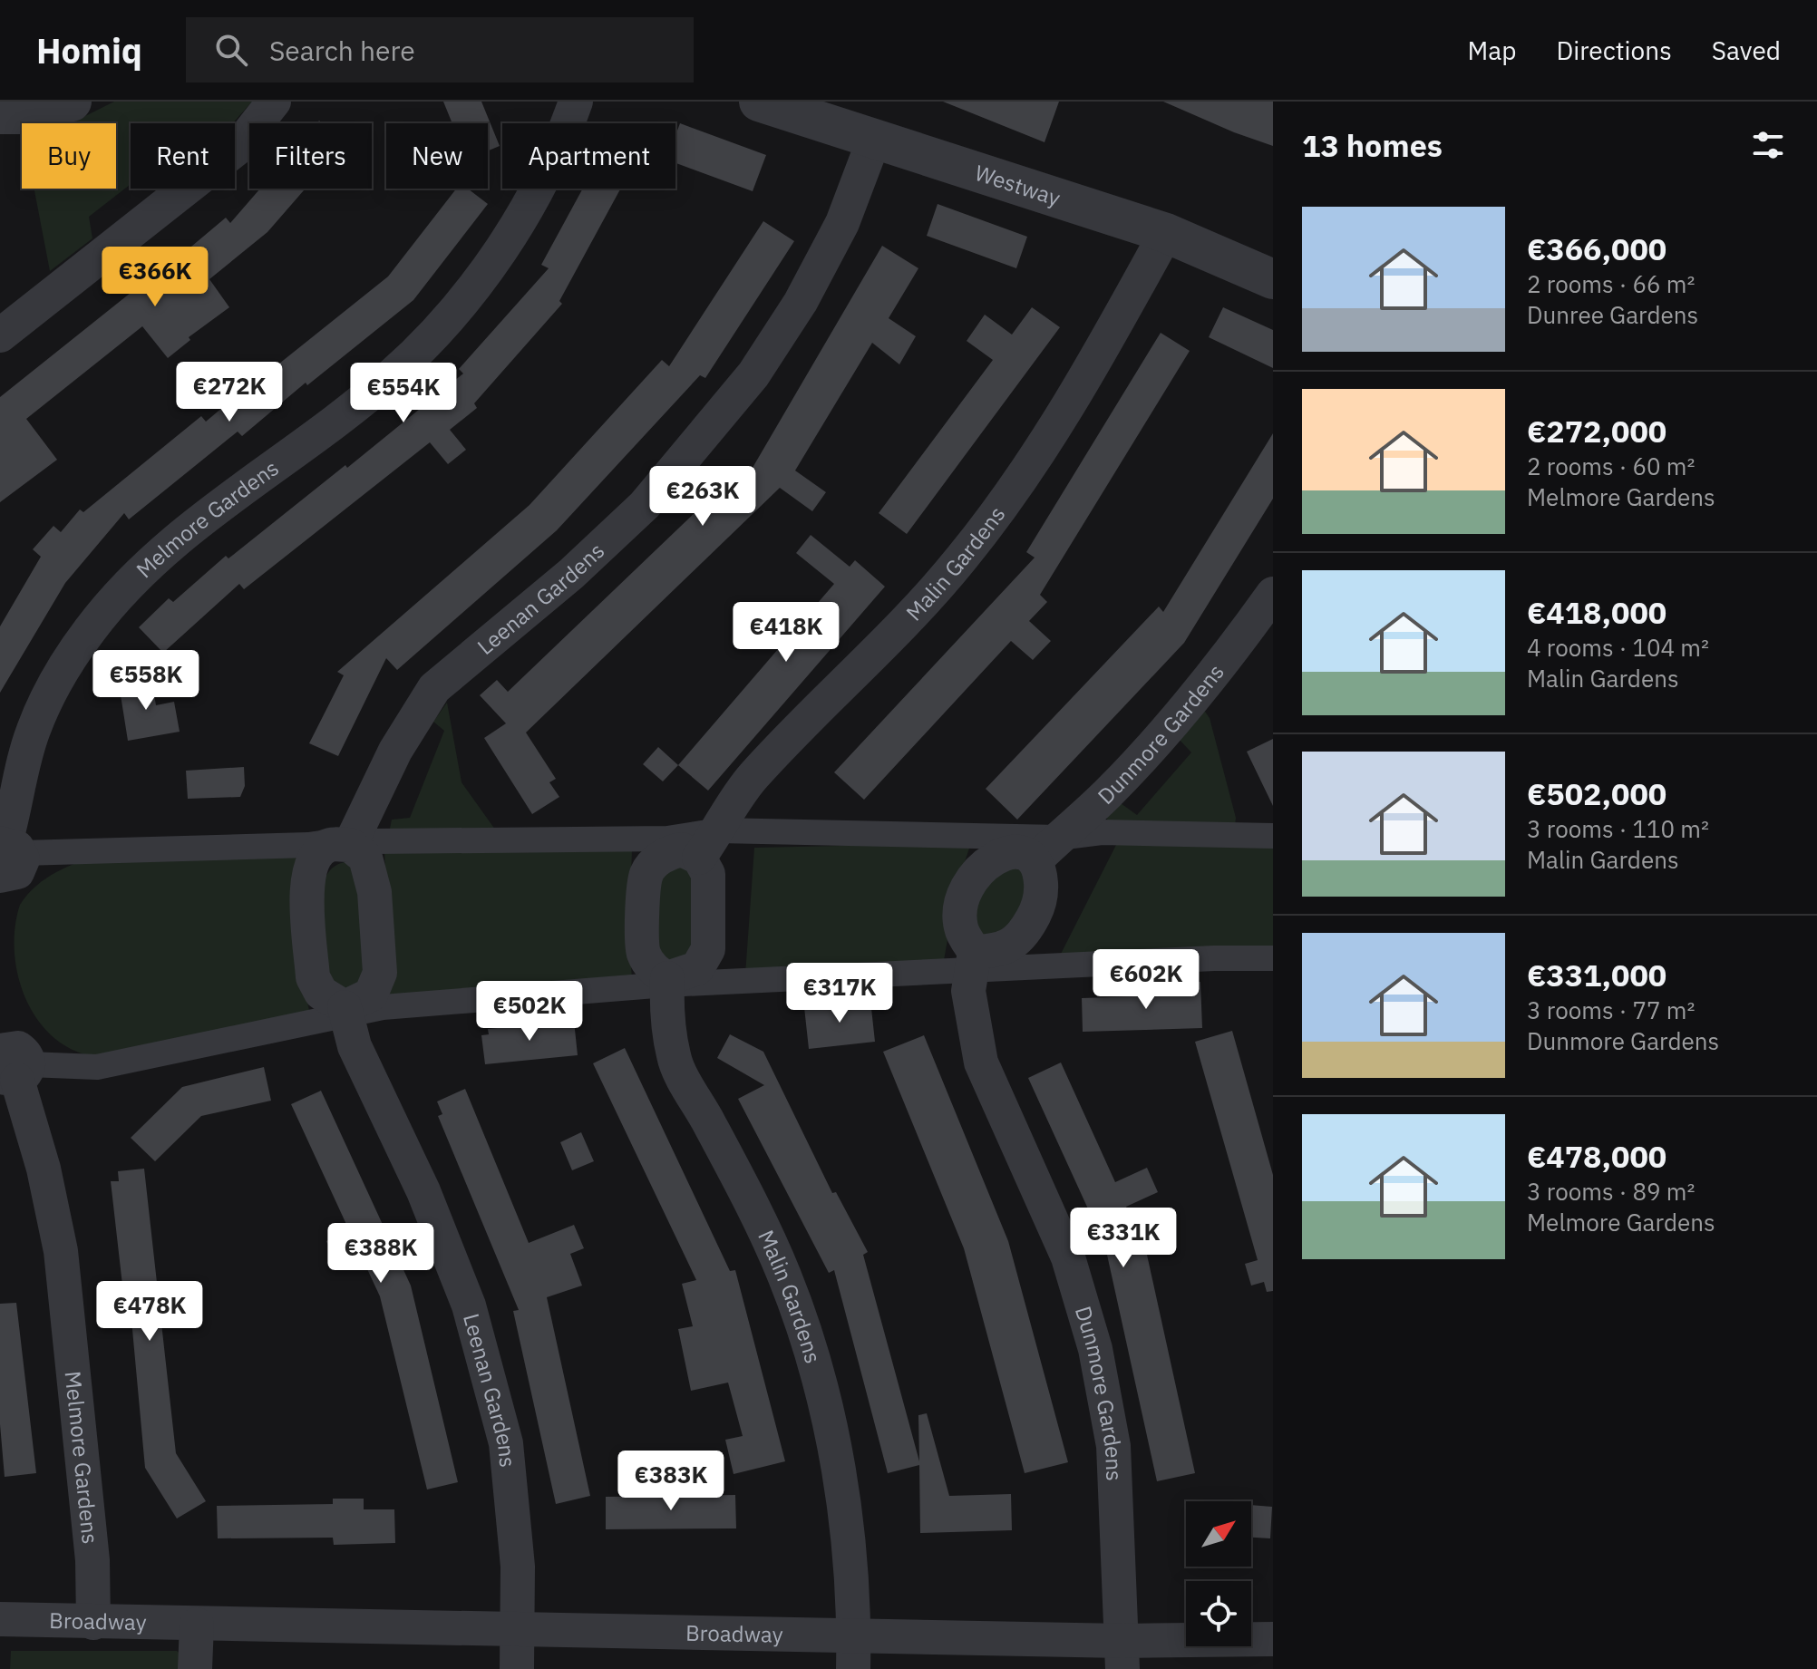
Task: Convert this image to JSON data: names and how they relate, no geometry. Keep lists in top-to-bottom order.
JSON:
{
  "streets": {
    "street": [
      "Westway",
      "Melmore Gardens",
      "Malin Gardens",
      "Leenan Gardens",
      "Dunmore Gardens",
      "Broadway"
    ]
  },
  "crossings": [
    ["Westway", "Malin Gardens"],
    ["Westway", "Leenan Gardens"],
    ["Melmore Gardens", "Broadway"],
    ["Malin Gardens", "Broadway"],
    ["Leenan Gardens", "Broadway"],
    ["Dunmore Gardens", "Broadway"]
  ],
  "north": "top right",
  "page": {
    "header": "Homiq",
    "search": "Search here",
    "nav": ["Map", "Directions", "Saved"],
    "heading": "13 homes",
    "chip": [
      "Buy",
      "Rent",
      "Filters",
      "New",
      "Apartment"
    ],
    "list": [
      {
        "name": "€366,000",
        "note": "2 rooms · 66 m² · Dunree Gardens"
      },
      {
        "name": "€272,000",
        "note": "2 rooms · 60 m² · Melmore Gardens"
      },
      {
        "name": "€418,000",
        "note": "4 rooms · 104 m² · Malin Gardens"
      },
      {
        "name": "€502,000",
        "note": "3 rooms · 110 m² · Malin Gardens"
      },
      {
        "name": "€331,000",
        "note": "3 rooms · 77 m² · Dunmore Gardens"
      },
      {
        "name": "€478,000",
        "note": "3 rooms · 89 m² · Melmore Gardens"
      }
    ],
    "price": [
      "€366K",
      "€272K",
      "€554K",
      "€263K",
      "€418K",
      "€558K",
      "€602K",
      "€317K",
      "€502K",
      "€331K",
      "€388K",
      "€478K",
      "€383K"
    ]
  }
}
